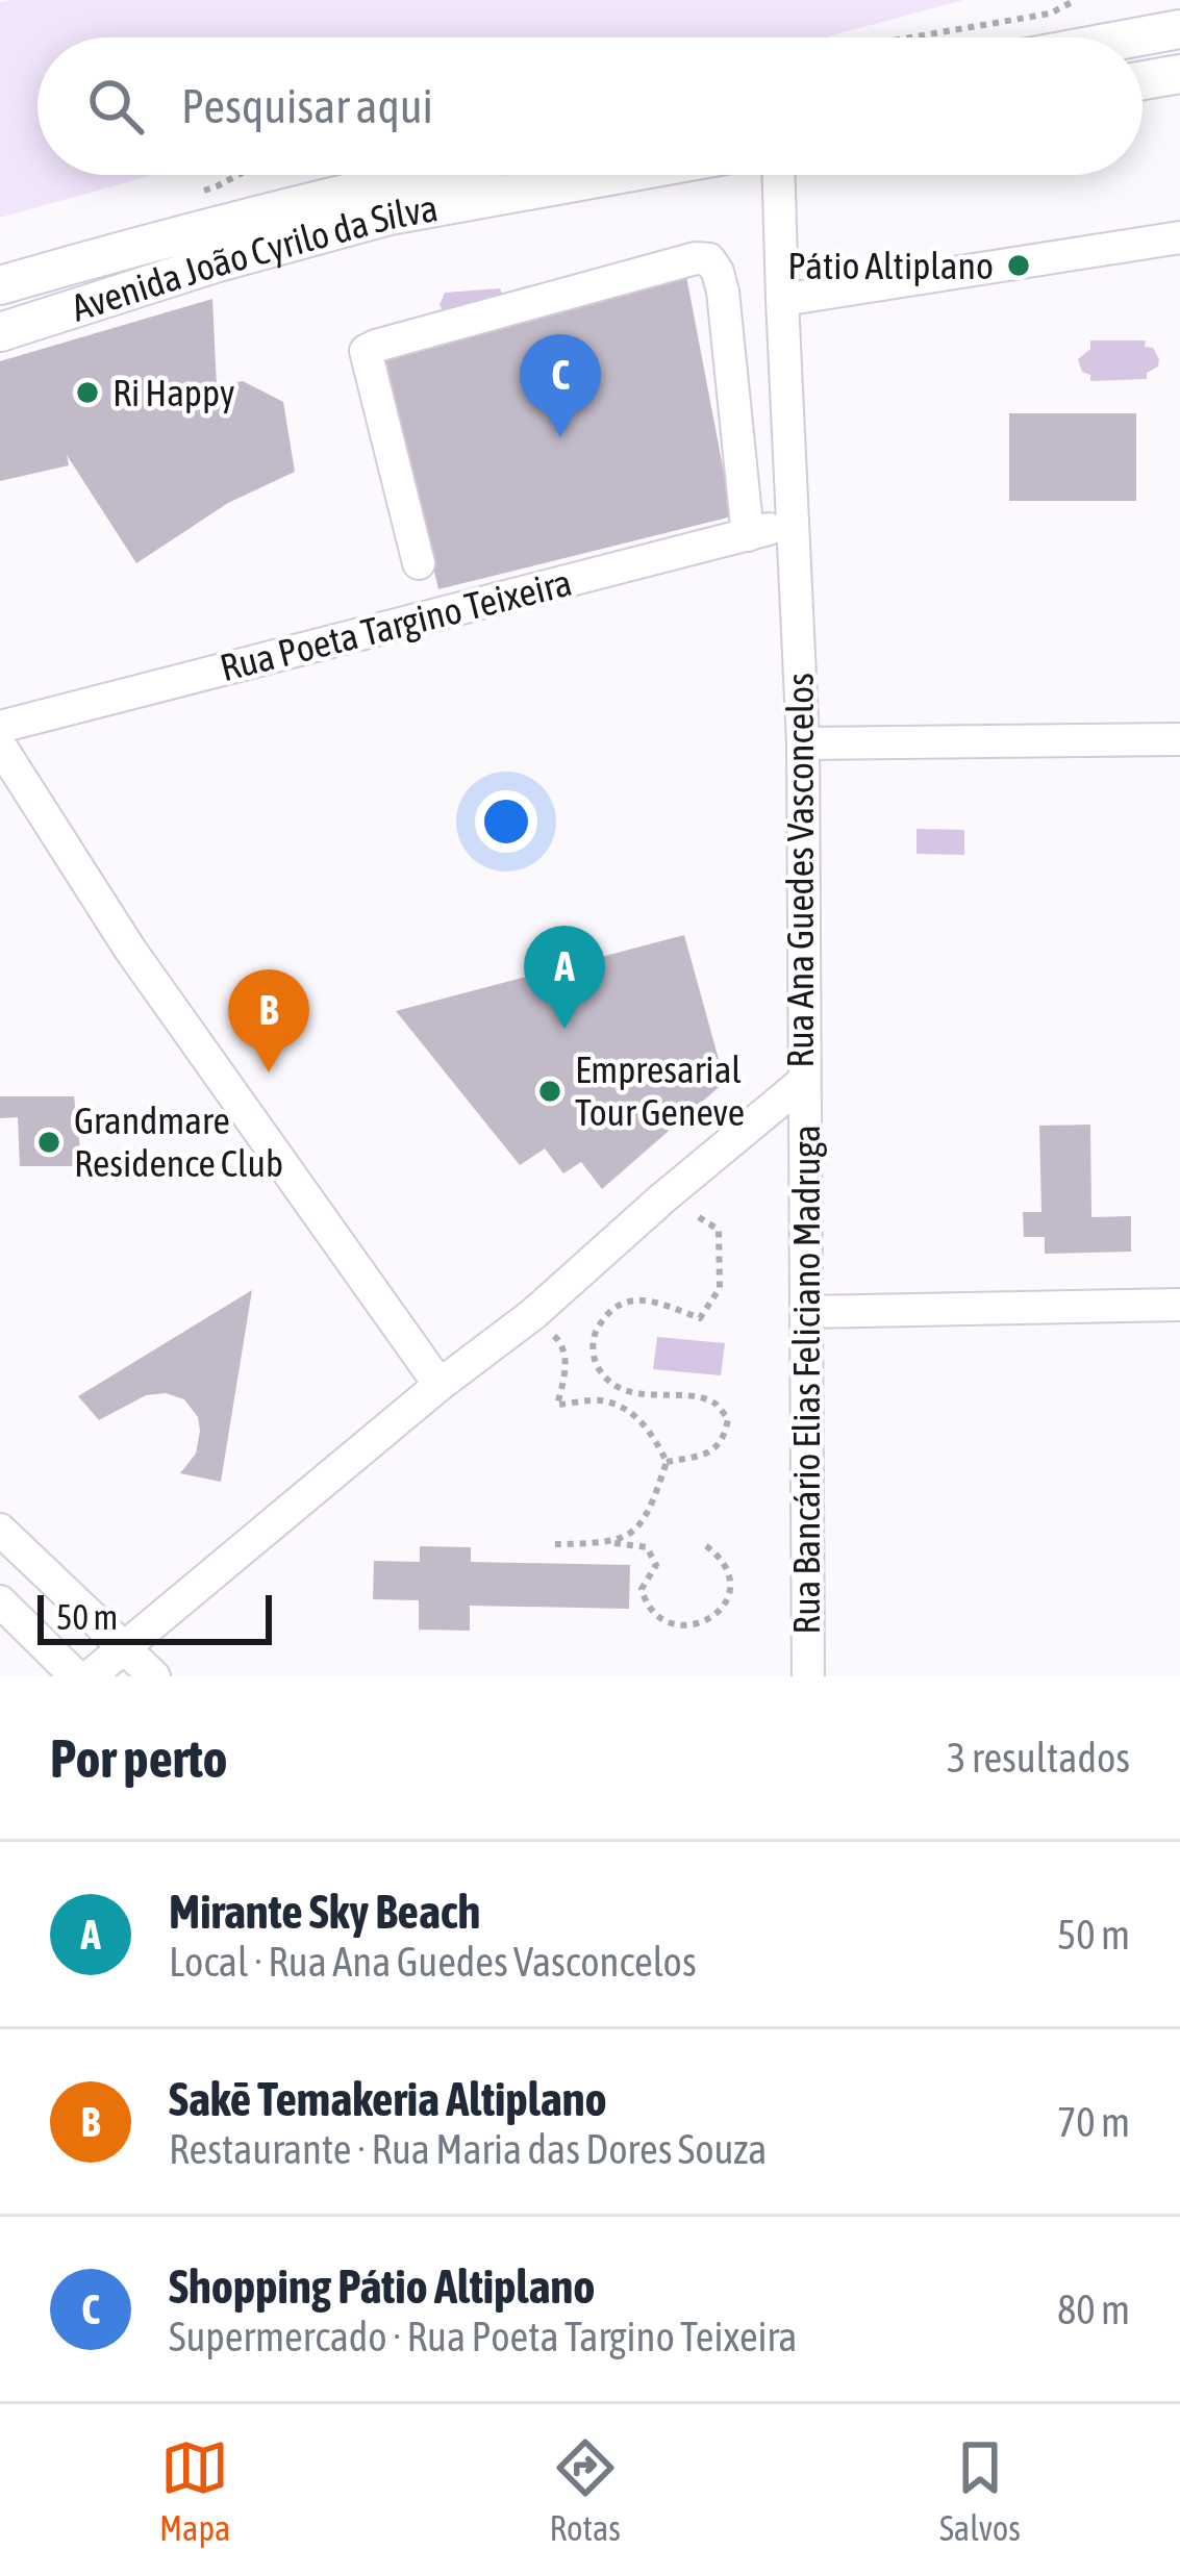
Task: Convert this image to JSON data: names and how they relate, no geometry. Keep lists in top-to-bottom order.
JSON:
{
  "streets": {
    "main road": ["Avenida João Cyrilo da Silva"],
    "street": ["Rua Poeta Targino Teixeira", "Rua Ana Guedes Vasconcelos", "Rua Bancário Elias Feliciano Madruga"]
  },
  "crossings": [
    ["Rua Poeta Targino Teixeira", "Rua Ana Guedes Vasconcelos"],
    ["Rua Ana Guedes Vasconcelos", "Rua Bancário Elias Feliciano Madruga"]
  ],
  "places": [
    "Pátio Altiplano",
    "Ri Happy",
    "Empresarial Tour Geneve",
    "Grandmare Residence Club"
  ],
  "scale_bar": "50 m",
  "page": {
    "search": "Pesquisar aqui",
    "pins": ["C", "A", "B"],
    "scale": "50 m",
    "heading": ["Por perto", "3 resultados"],
    "list": [
      {
        "mark": "A",
        "name": "Mirante Sky Beach",
        "note": "Local · Rua Ana Guedes Vasconcelos",
        "value": "50 m"
      },
      {
        "mark": "B",
        "name": "Sakē Temakeria Altiplano",
        "note": "Restaurante · Rua Maria das Dores Souza",
        "value": "70 m"
      },
      {
        "mark": "C",
        "name": "Shopping Pátio Altiplano",
        "note": "Supermercado · Rua Poeta Targino Teixeira",
        "value": "80 m"
      }
    ],
    "nav": ["Mapa", "Rotas", "Salvos"]
  }
}
